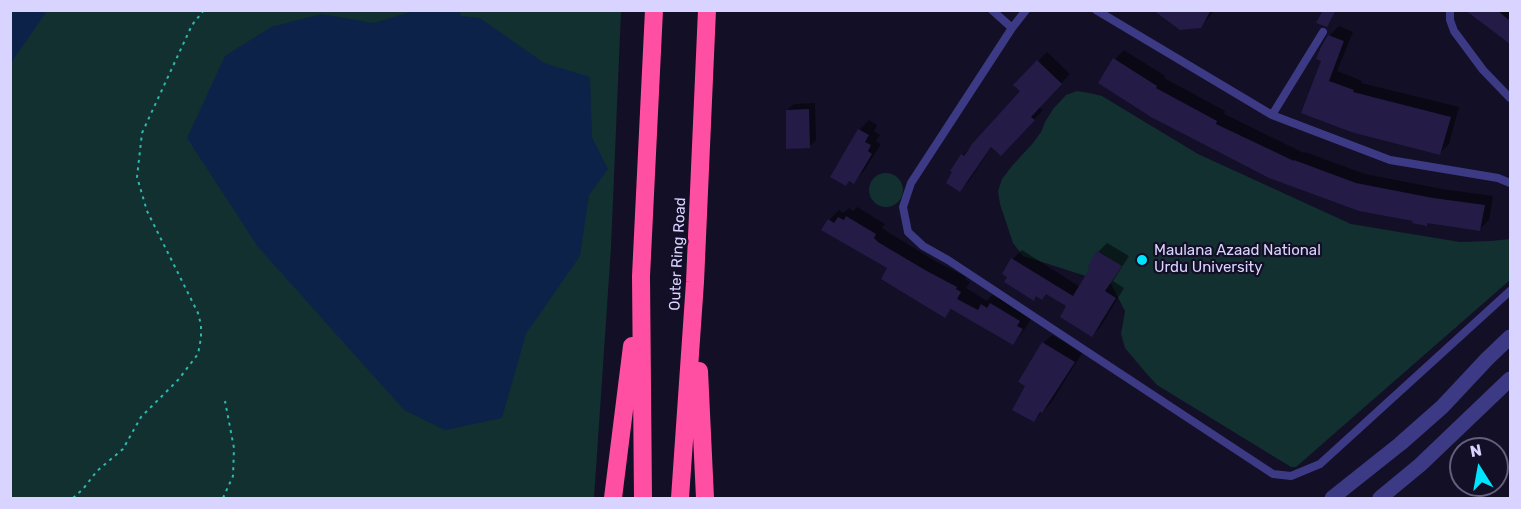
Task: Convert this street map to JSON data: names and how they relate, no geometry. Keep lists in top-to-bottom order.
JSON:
{
  "streets": {
    "highway": ["Outer Ring Road"]
  },
  "places": ["Maulana Azaad National Urdu University"],
  "north": "top"
}
